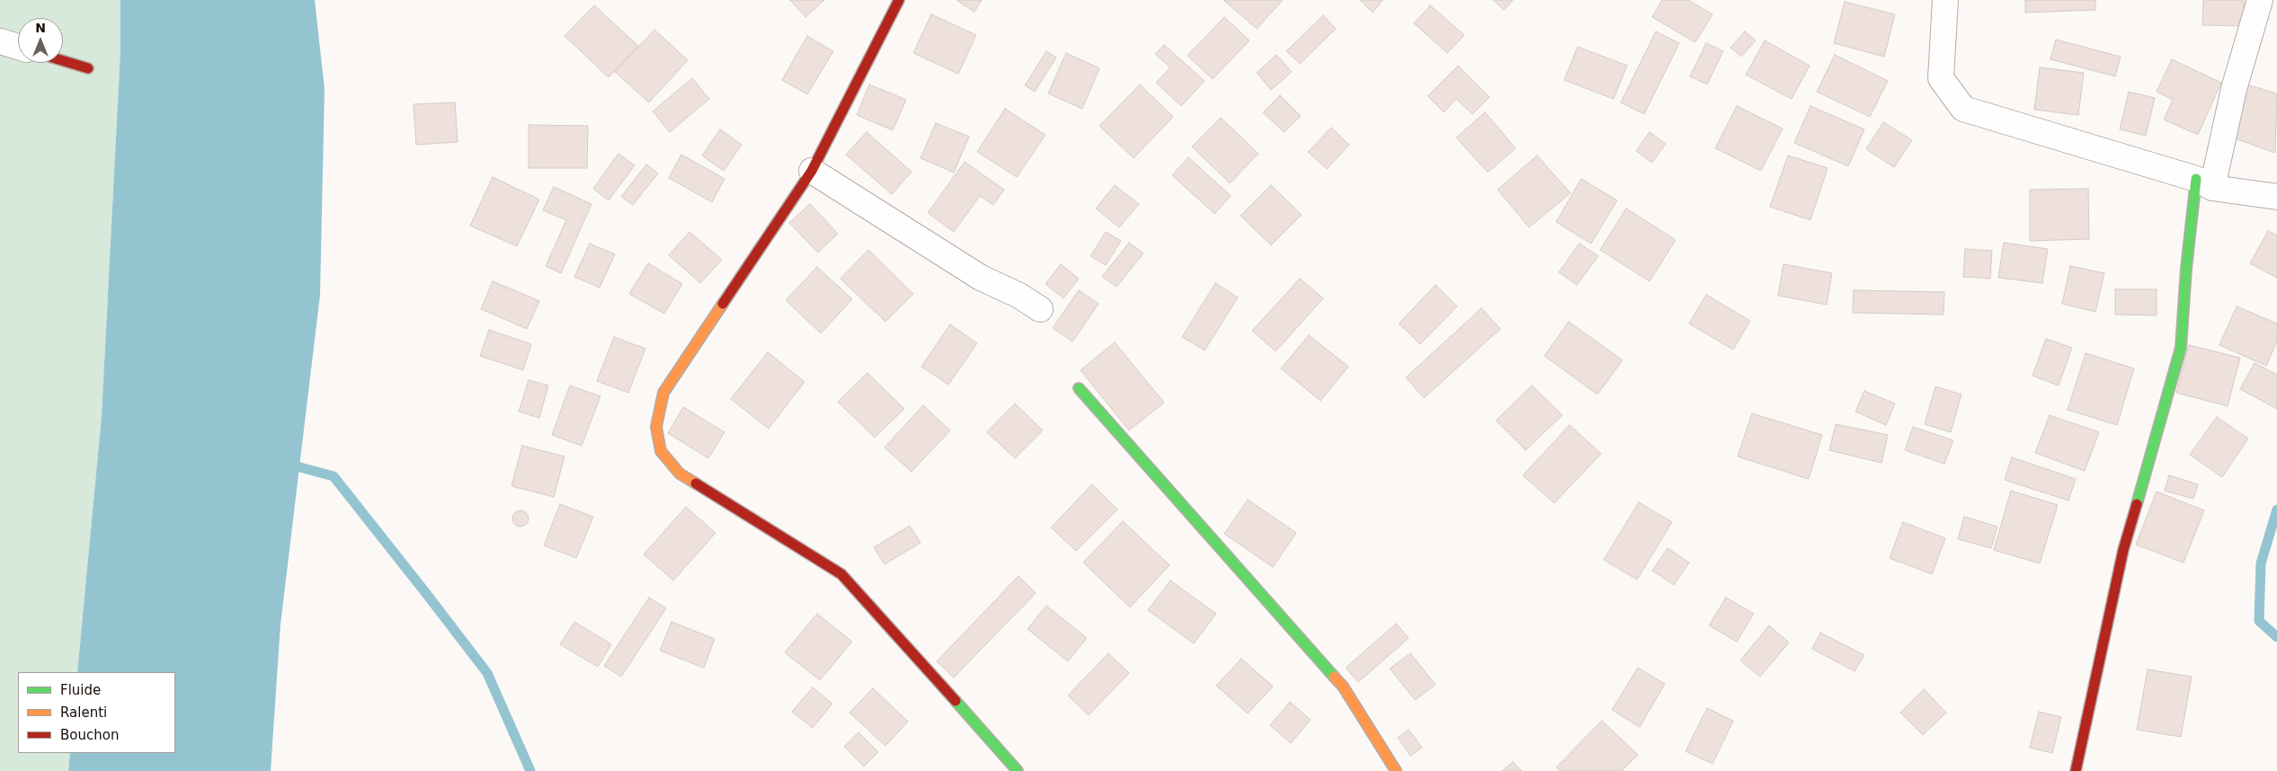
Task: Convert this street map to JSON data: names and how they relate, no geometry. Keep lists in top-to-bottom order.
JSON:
{
  "legend": ["Fluide", "Ralenti", "Bouchon"],
  "north": "top"
}
